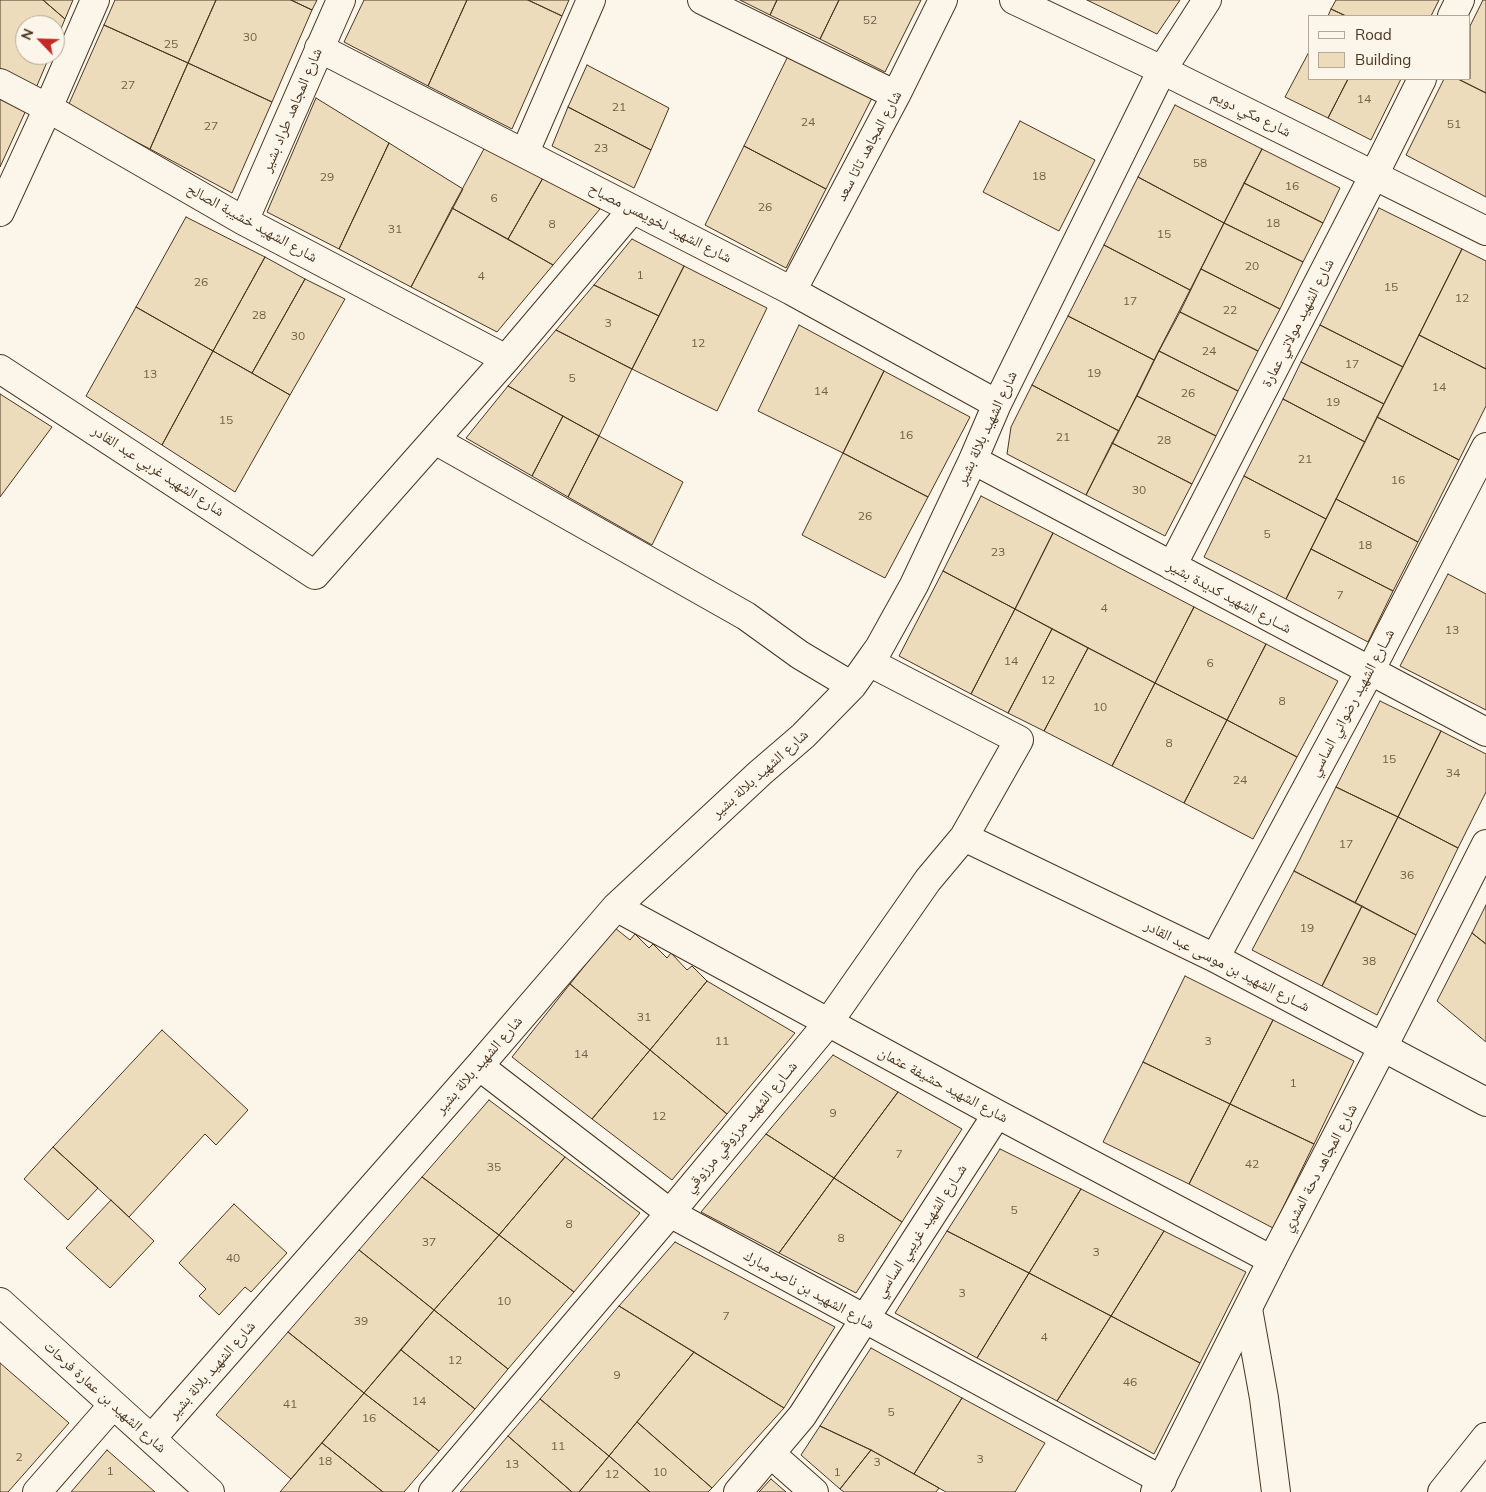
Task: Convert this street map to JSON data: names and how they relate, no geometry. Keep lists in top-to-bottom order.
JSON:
{
  "streets": {
    "street": [
      "شارع المجاهد طراد بشير",
      "شارع مكي دويم",
      "شارع المجاهد تاتا سعد",
      "شارع الشهيد خشيبة الصالح",
      "شارع الشهيد لخويمس مصباح",
      "شارع الشهيد مولاتي عمارة",
      "شارع الشهيد بلالة بشير",
      "شارع الشهيد غربي عبد القادر",
      "شــارع الشهيد كديدة بشير",
      "شــارع الشهيد رضواني الساسي",
      "شــارع الشهيد بن موسى عبد القادر",
      "شارع الشهيد حشيفة عثمان",
      "شــارع الشهيد مرزوقي مرزوقي",
      "شارع المجاهد دحة المشري",
      "شــارع الشهيد غريبي الساسي",
      "شارع الشهيد بن ناصر مبارك",
      "شارع الشهيد بن عمارة فرحات"
    ]
  },
  "crossings": [
    ["شارع المجاهد طراد بشير", "شارع الشهيد خشيبة الصالح"],
    ["شارع المجاهد طراد بشير", "شارع الشهيد لخويمس مصباح"],
    ["شارع مكي دويم", "شارع الشهيد مولاتي عمارة"],
    ["شارع مكي دويم", "شارع الشهيد بلالة بشير"],
    ["شارع المجاهد تاتا سعد", "شارع الشهيد لخويمس مصباح"],
    ["شارع الشهيد لخويمس مصباح", "شارع الشهيد بلالة بشير"],
    ["شارع الشهيد مولاتي عمارة", "شــارع الشهيد كديدة بشير"],
    ["شارع الشهيد بلالة بشير", "شــارع الشهيد كديدة بشير"],
    ["شارع الشهيد بلالة بشير", "شارع الشهيد حشيفة عثمان"],
    ["شارع الشهيد بلالة بشير", "شــارع الشهيد مرزوقي مرزوقي"],
    ["شارع الشهيد بلالة بشير", "شارع الشهيد بن ناصر مبارك"],
    ["شارع الشهيد بلالة بشير", "شارع الشهيد بن عمارة فرحات"],
    ["شــارع الشهيد كديدة بشير", "شــارع الشهيد رضواني الساسي"],
    ["شــارع الشهيد رضواني الساسي", "شــارع الشهيد بن موسى عبد القادر"],
    ["شــارع الشهيد بن موسى عبد القادر", "شــارع الشهيد مرزوقي مرزوقي"],
    ["شــارع الشهيد بن موسى عبد القادر", "شارع المجاهد دحة المشري"],
    ["شارع الشهيد حشيفة عثمان", "شــارع الشهيد مرزوقي مرزوقي"],
    ["شارع الشهيد حشيفة عثمان", "شارع المجاهد دحة المشري"],
    ["شارع الشهيد حشيفة عثمان", "شــارع الشهيد غريبي الساسي"],
    ["شــارع الشهيد مرزوقي مرزوقي", "شارع الشهيد بن ناصر مبارك"],
    ["شارع المجاهد دحة المشري", "شارع الشهيد بن ناصر مبارك"],
    ["شــارع الشهيد غريبي الساسي", "شارع الشهيد بن ناصر مبارك"]
  ],
  "house_numbers": [
    "52",
    "30",
    "25",
    "27",
    "14",
    "21",
    "24",
    "51",
    "27",
    "23",
    "58",
    "18",
    "29",
    "16",
    "6",
    "26",
    "18",
    "8",
    "31",
    "15",
    "20",
    "1",
    "4",
    "26",
    "15",
    "12",
    "17",
    "22",
    "28",
    "3",
    "30",
    "12",
    "24",
    "17",
    "19",
    "13",
    "5",
    "14",
    "14",
    "26",
    "19",
    "15",
    "16",
    "21",
    "28",
    "21",
    "16",
    "30",
    "26",
    "5",
    "18",
    "23",
    "7",
    "4",
    "13",
    "14",
    "6",
    "12",
    "8",
    "10",
    "8",
    "15",
    "34",
    "24",
    "17",
    "36",
    "19",
    "38",
    "31",
    "11",
    "3",
    "14",
    "1",
    "9",
    "12",
    "7",
    "42",
    "35",
    "5",
    "8",
    "8",
    "37",
    "3",
    "40",
    "3",
    "10",
    "7",
    "39",
    "4",
    "12",
    "9",
    "46",
    "14",
    "41",
    "5",
    "16",
    "11",
    "2",
    "3",
    "18",
    "3",
    "13",
    "1",
    "10",
    "1",
    "12"
  ],
  "legend": ["Road", "Building"],
  "north": "top left"
}
